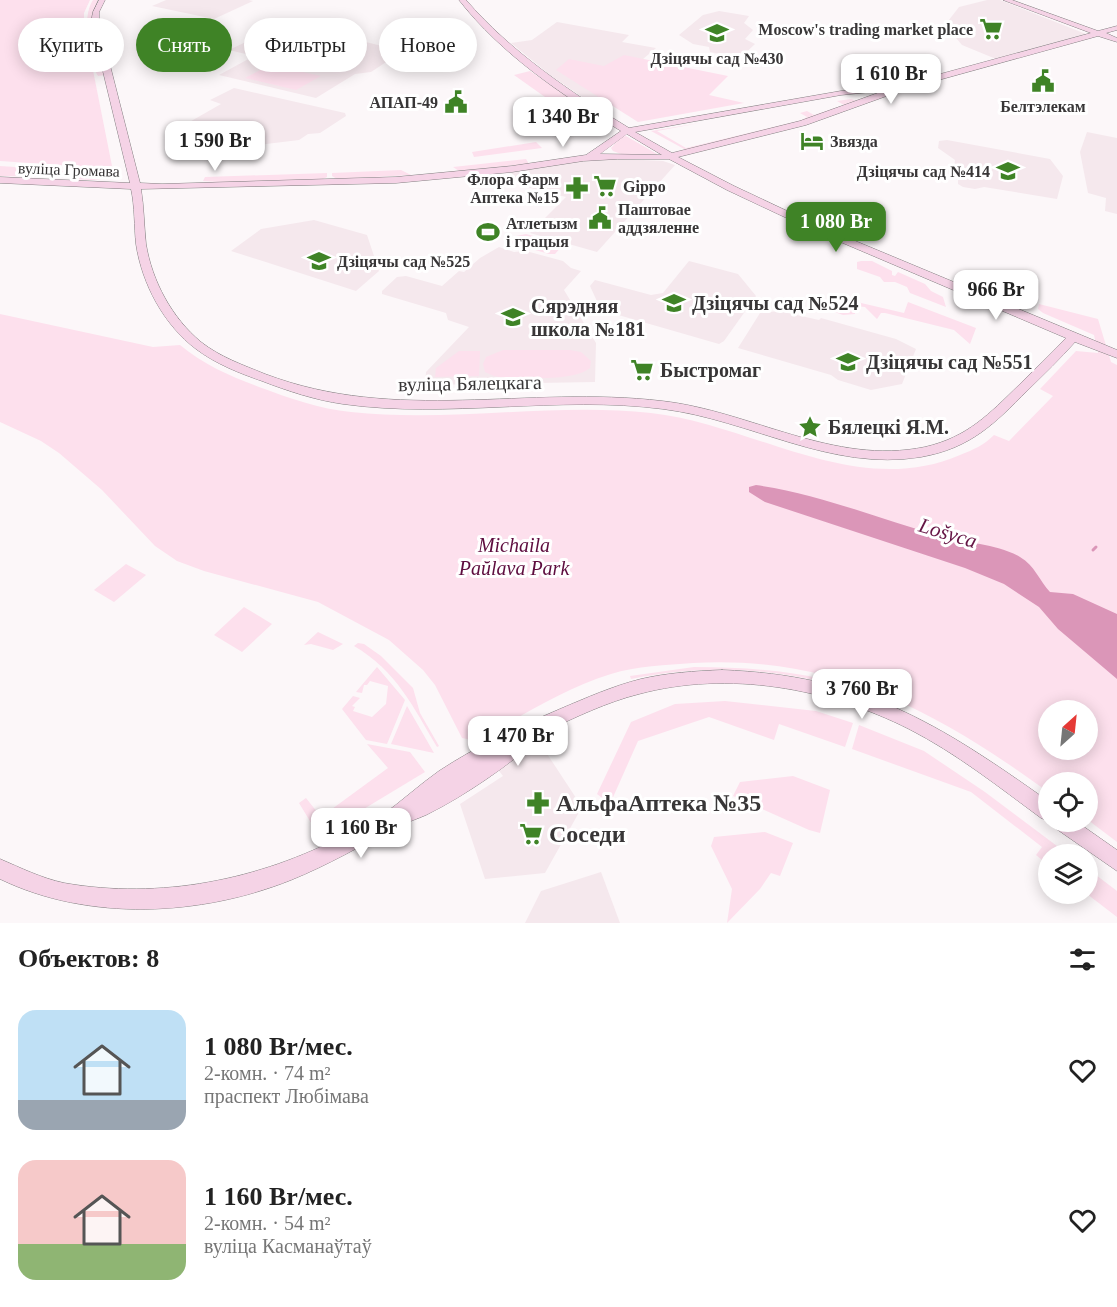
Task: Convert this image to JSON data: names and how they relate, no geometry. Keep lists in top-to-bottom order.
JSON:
{
  "streets": {
    "main road": ["вуліца Громава", "вуліца Бялецкага"]
  },
  "crossings": [
    ["вуліца Громава", "вуліца Бялецкага"]
  ],
  "water": ["Lošyca"],
  "parks": ["Michaila Paŭlava Park"],
  "places": {
    "supermarket": [
      "Moscow's trading market place",
      "Gippo",
      "Быстромаг",
      "Соседи"
    ],
    "school or university": [
      "Дзіцячы сад №430",
      "Дзіцячы сад №414",
      "Дзіцячы сад №525",
      "Дзіцячы сад №524",
      "Сярэдняя школа №181",
      "Дзіцячы сад №551"
    ],
    "public building": ["Белтэлекам", "АПАП-49", "Паштовае аддзяленне"],
    "hotel": ["Звязда"],
    "pharmacy": ["Флора Фарм Аптека №15", "АльфаАптека №35"],
    "sports": ["Атлетызм і грацыя"],
    "place": ["Бялецкі Я.М."]
  },
  "north": "top right",
  "page": {
    "chip": [
      "Купить",
      "Снять",
      "Фильтры",
      "Новое"
    ],
    "price": [
      "1 610 Br",
      "1 340 Br",
      "1 590 Br",
      "1 080 Br",
      "966 Br",
      "3 760 Br",
      "1 470 Br",
      "1 160 Br"
    ],
    "heading": "Объектов: 8",
    "list": [
      {
        "name": "1 080 Br/мес.",
        "note": "2-комн. · 74 m² · праспект Любімава"
      },
      {
        "name": "1 160 Br/мес.",
        "note": "2-комн. · 54 m² · вуліца Касманаўтаў"
      }
    ]
  }
}
